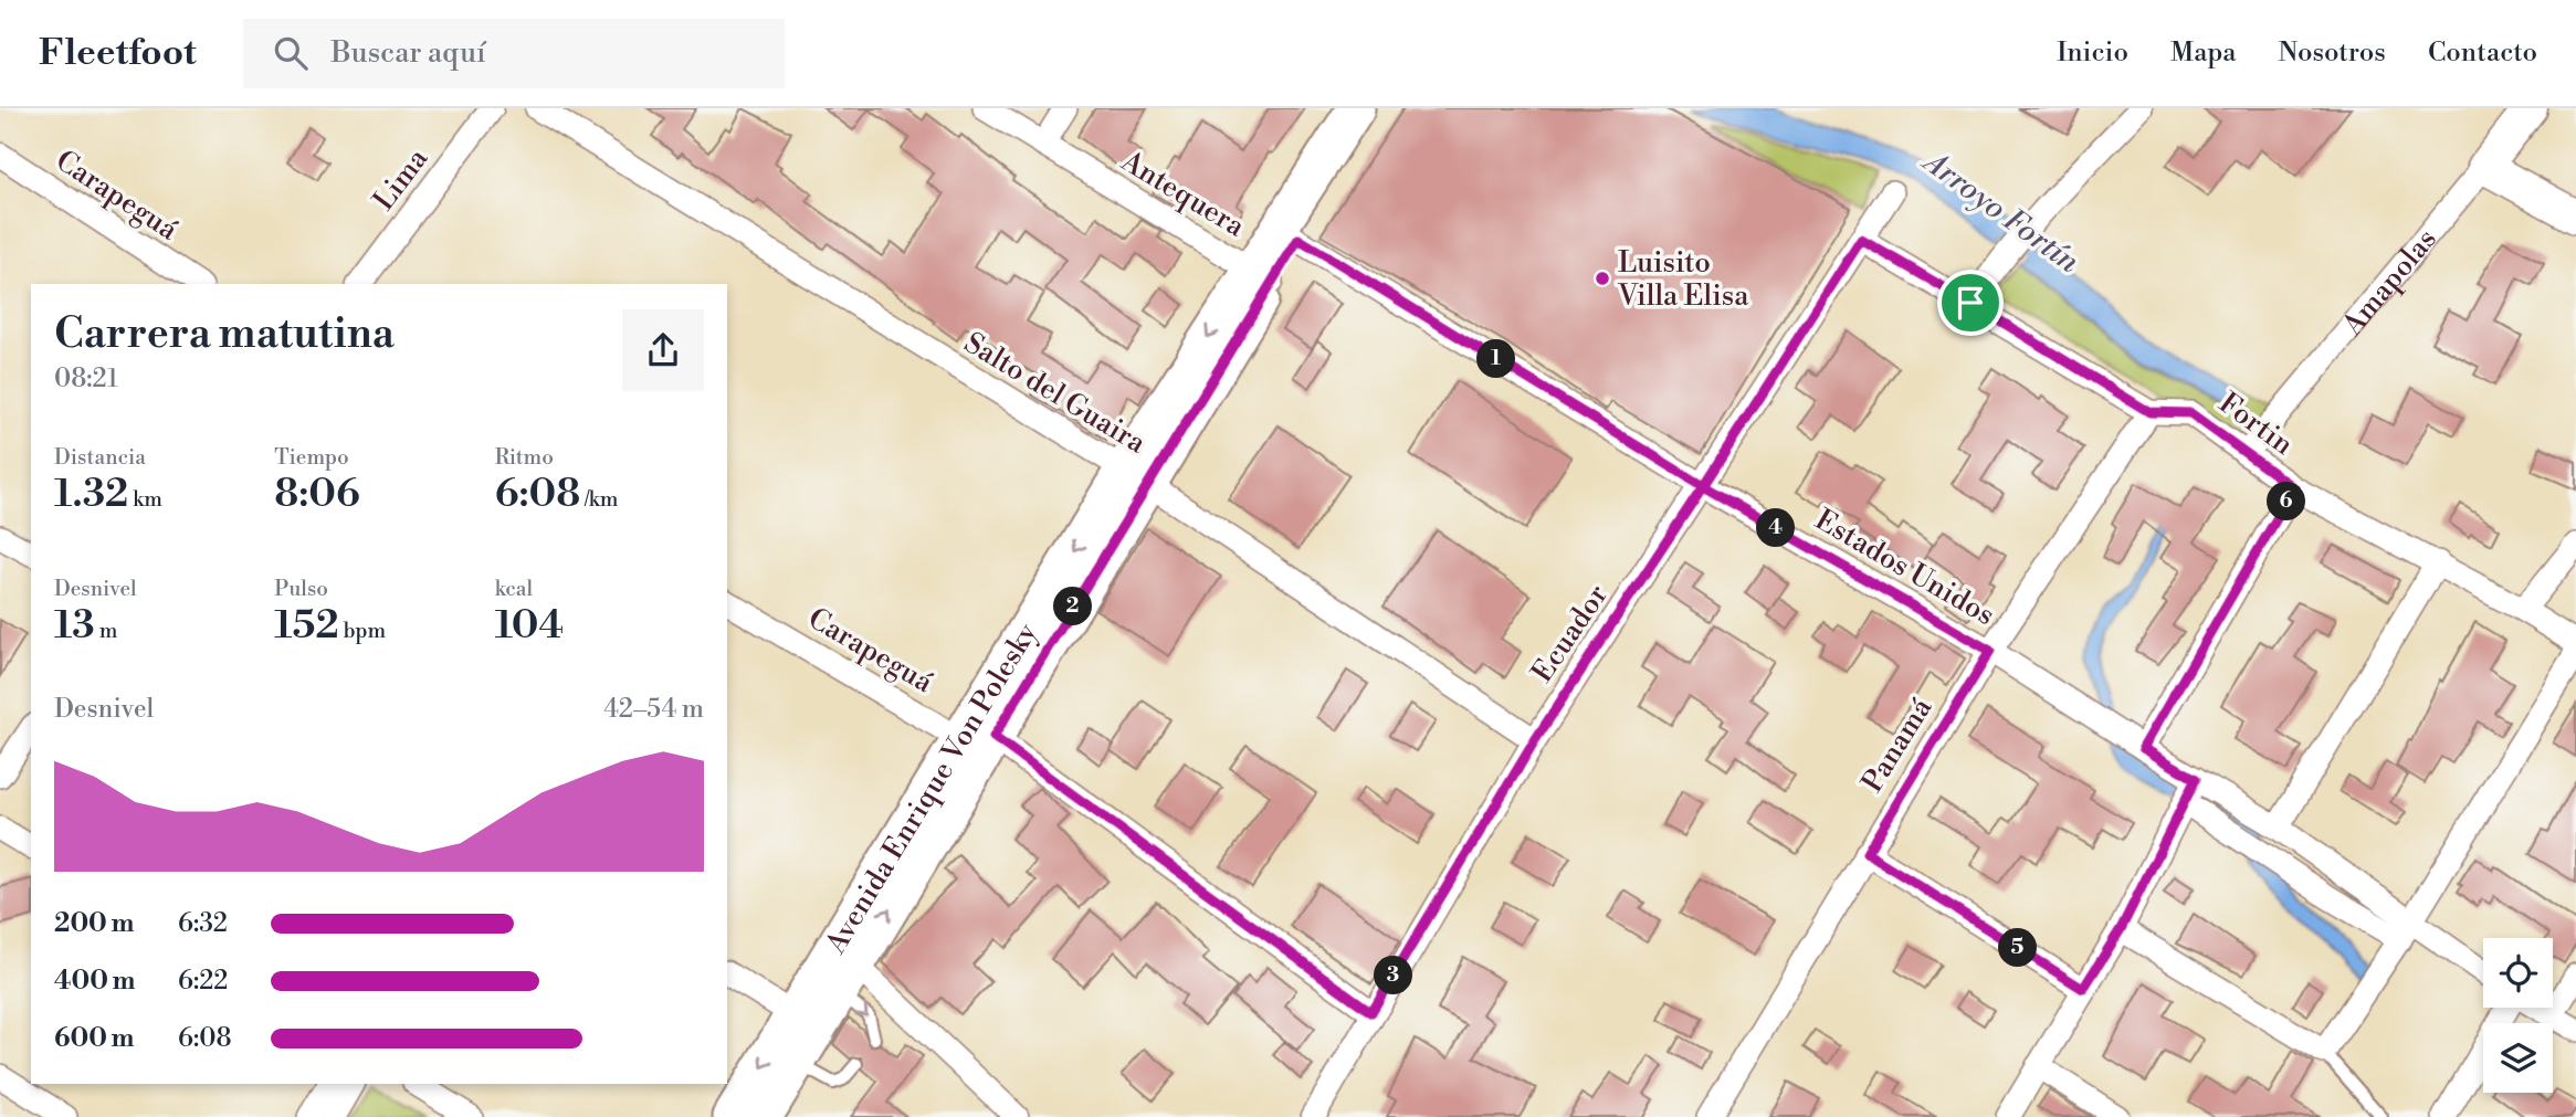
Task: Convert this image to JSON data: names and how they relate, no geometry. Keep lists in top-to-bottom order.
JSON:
{
  "streets": {
    "main road": ["Avenida Enrique Von Polesky"],
    "street": [
      "Lima",
      "Antequera",
      "Carapeguá",
      "Amapolas",
      "Salto del Guaira",
      "Fortin",
      "Estados Unidos",
      "Ecuador",
      "Panamá"
    ]
  },
  "crossings": [
    ["Antequera", "Avenida Enrique Von Polesky"],
    ["Carapeguá", "Ecuador"],
    ["Carapeguá", "Avenida Enrique Von Polesky"],
    ["Amapolas", "Fortin"],
    ["Salto del Guaira", "Ecuador"],
    ["Salto del Guaira", "Avenida Enrique Von Polesky"],
    ["Fortin", "Ecuador"],
    ["Fortin", "Panamá"],
    ["Estados Unidos", "Ecuador"],
    ["Estados Unidos", "Panamá"],
    ["Estados Unidos", "Avenida Enrique Von Polesky"]
  ],
  "water": ["Arroyo Fortín"],
  "places": ["Luisito Villa Elisa"],
  "page": {
    "header": "Fleetfoot",
    "search": "Buscar aquí",
    "nav": [
      "Inicio",
      "Mapa",
      "Nosotros",
      "Contacto"
    ],
    "heading": ["Carrera matutina", "08:21"],
    "pins": [
      "1",
      "6",
      "4",
      "2",
      "5",
      "3"
    ],
    "stats": [
      ["Distancia", "1.32 km"],
      ["Tiempo", "8:06"],
      ["Ritmo", "6:08 /km"],
      ["Desnivel", "13 m"],
      ["Pulso", "152 bpm"],
      ["kcal", "104"]
    ],
    "chart": ["Desnivel", "42–54 m"],
    "list": [
      {
        "name": "200 m",
        "note": "6:32"
      },
      {
        "name": "400 m",
        "note": "6:22"
      },
      {
        "name": "600 m",
        "note": "6:08"
      }
    ]
  }
}
